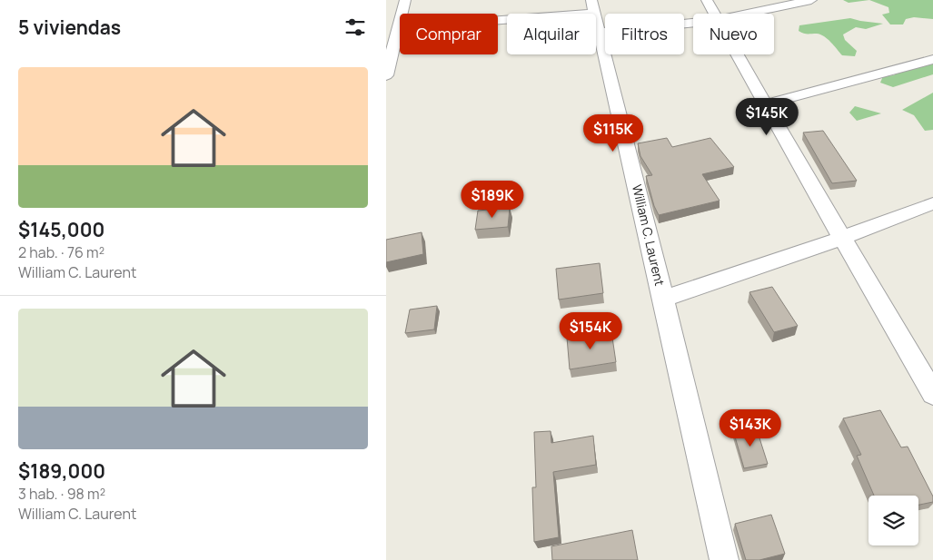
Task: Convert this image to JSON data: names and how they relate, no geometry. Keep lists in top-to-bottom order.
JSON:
{
  "streets": {
    "street": ["William C. Laurent"]
  },
  "page": {
    "heading": "5 viviendas",
    "chip": [
      "Comprar",
      "Alquilar",
      "Filtros",
      "Nuevo"
    ],
    "list": [
      {
        "name": "$145,000",
        "note": "2 hab. · 76 m² · William C. Laurent"
      },
      {
        "name": "$189,000",
        "note": "3 hab. · 98 m² · William C. Laurent"
      }
    ],
    "price": [
      "$145K",
      "$115K",
      "$189K",
      "$154K",
      "$143K"
    ]
  }
}
